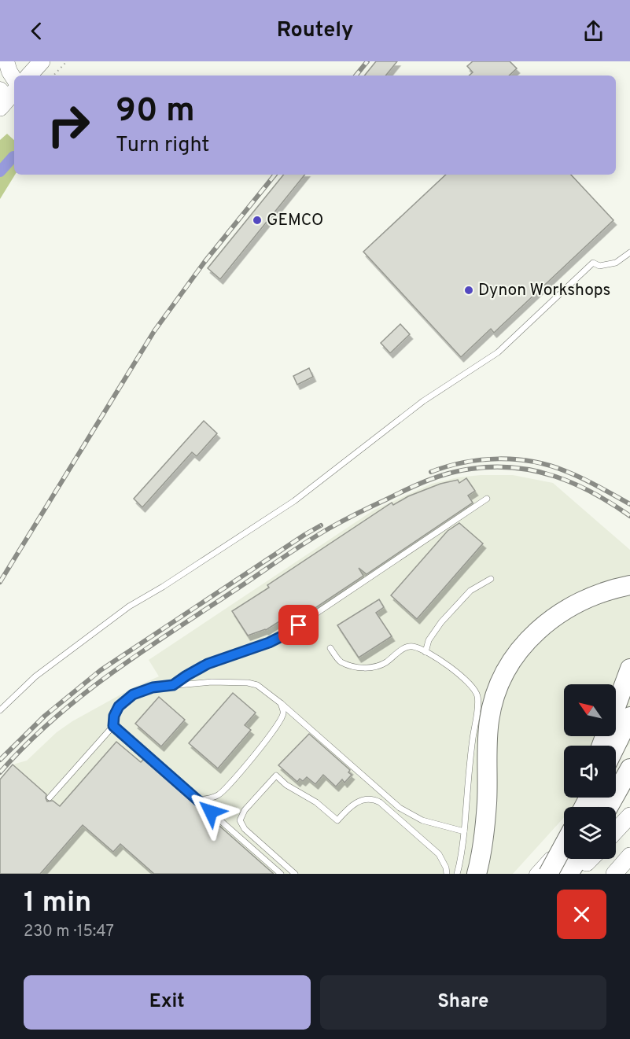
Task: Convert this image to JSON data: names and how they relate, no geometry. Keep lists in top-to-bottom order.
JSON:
{
  "places": ["GEMCO", "Dynon Workshops"],
  "north": "top left",
  "page": {
    "header": "Routely",
    "turn": ["90 m", "Turn right"],
    "heading": ["1 min", "230 m · 15:47"],
    "buttons": ["Exit", "Share"]
  }
}
